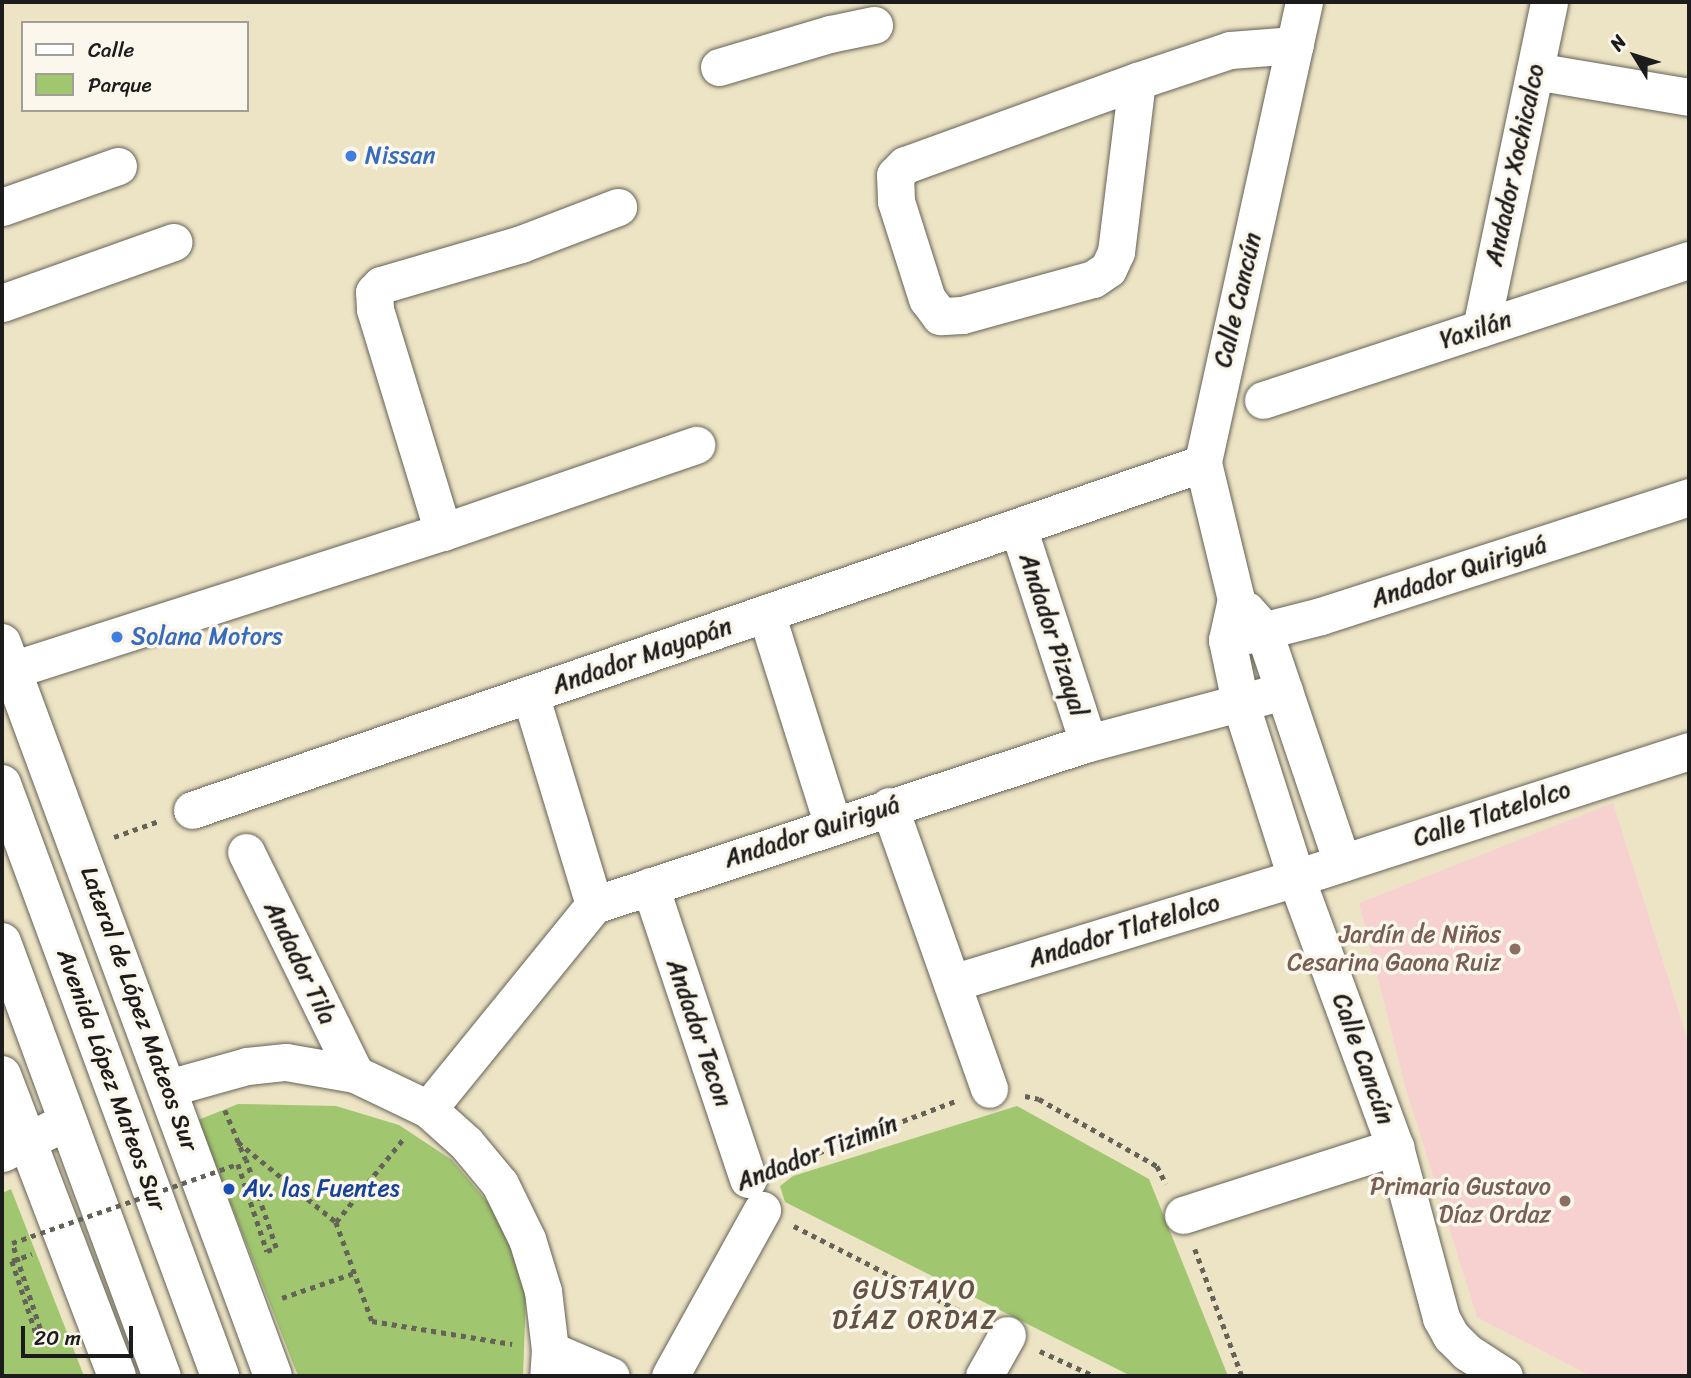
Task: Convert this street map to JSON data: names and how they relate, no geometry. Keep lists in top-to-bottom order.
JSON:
{
  "streets": {
    "main road": ["Lateral de López Mateos Sur", "Avenida López Mateos Sur"],
    "street": [
      "Andador Xochicalco",
      "Calle Cancún",
      "Yaxilán",
      "Andador Quiriguá",
      "Andador Pizayal",
      "Andador Mayapán",
      "Calle Tlatelolco",
      "Andador Tlatelolco",
      "Andador Tila",
      "Andador Tecon"
    ],
    "path": ["Andador Tizimín"]
  },
  "crossings": [
    ["Andador Xochicalco", "Yaxilán"],
    ["Calle Cancún", "Andador Quiriguá"],
    ["Calle Cancún", "Andador Mayapán"],
    ["Calle Cancún", "Calle Tlatelolco"],
    ["Calle Cancún", "Andador Tlatelolco"],
    ["Andador Quiriguá", "Andador Pizayal"],
    ["Andador Quiriguá", "Andador Tecon"],
    ["Andador Pizayal", "Andador Mayapán"],
    ["Calle Tlatelolco", "Andador Tlatelolco"],
    ["Andador Tecon", "Andador Tizimín"]
  ],
  "districts": ["GUSTAVO DÍAZ ORDAZ"],
  "places": [
    "Nissan",
    "Solana Motors",
    "Jardín de Niños Cesarina Gaona Ruiz",
    "Av. las Fuentes",
    "Primaria Gustavo Díaz Ordaz"
  ],
  "legend": ["Calle", "Parque"],
  "scale_bar": "20 m",
  "north": "top left"
}
